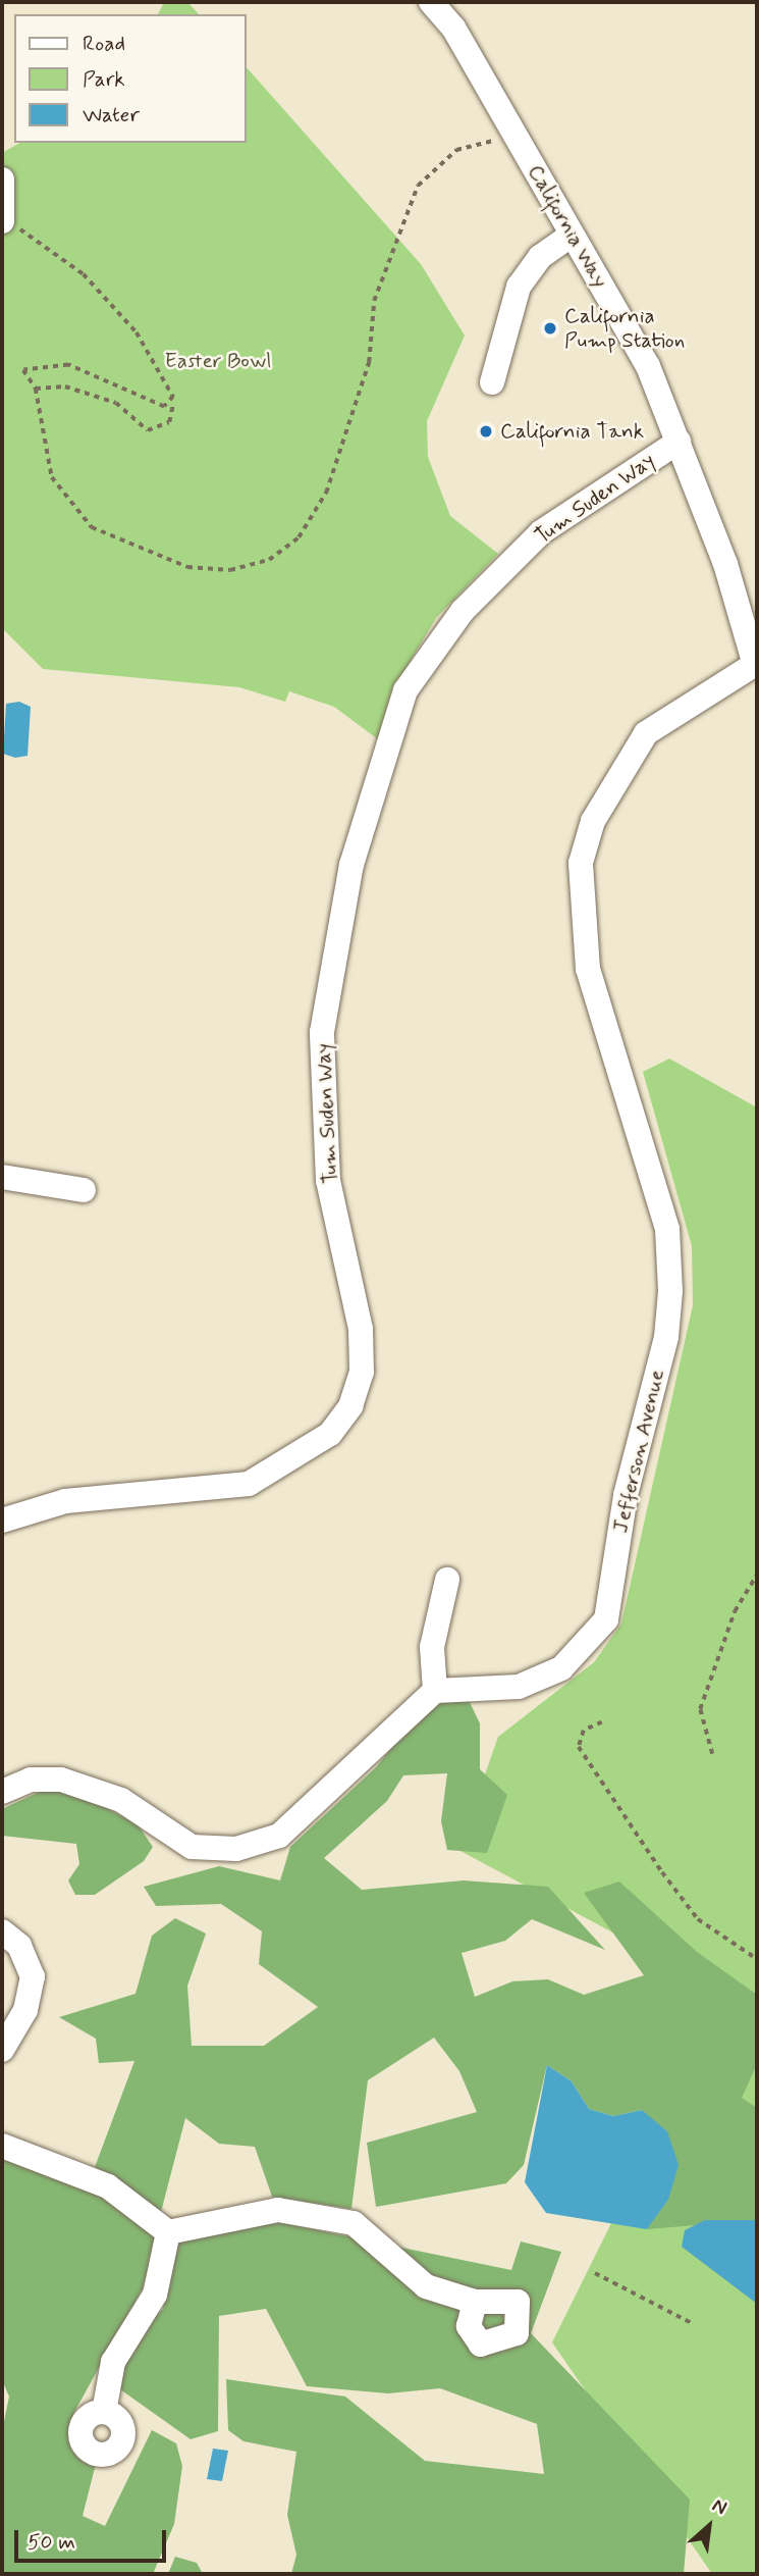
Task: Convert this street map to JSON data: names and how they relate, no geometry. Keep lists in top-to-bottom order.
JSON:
{
  "streets": {
    "street": ["California Way", "Tum Suden Way", "Jefferson Avenue"]
  },
  "crossings": [
    ["California Way", "Tum Suden Way"],
    ["California Way", "Jefferson Avenue"]
  ],
  "parks": ["Easter Bowl"],
  "places": ["California Pump Station", "California Tank"],
  "legend": ["Road", "Park", "Water"],
  "scale_bar": "50 m",
  "north": "top right"
}
